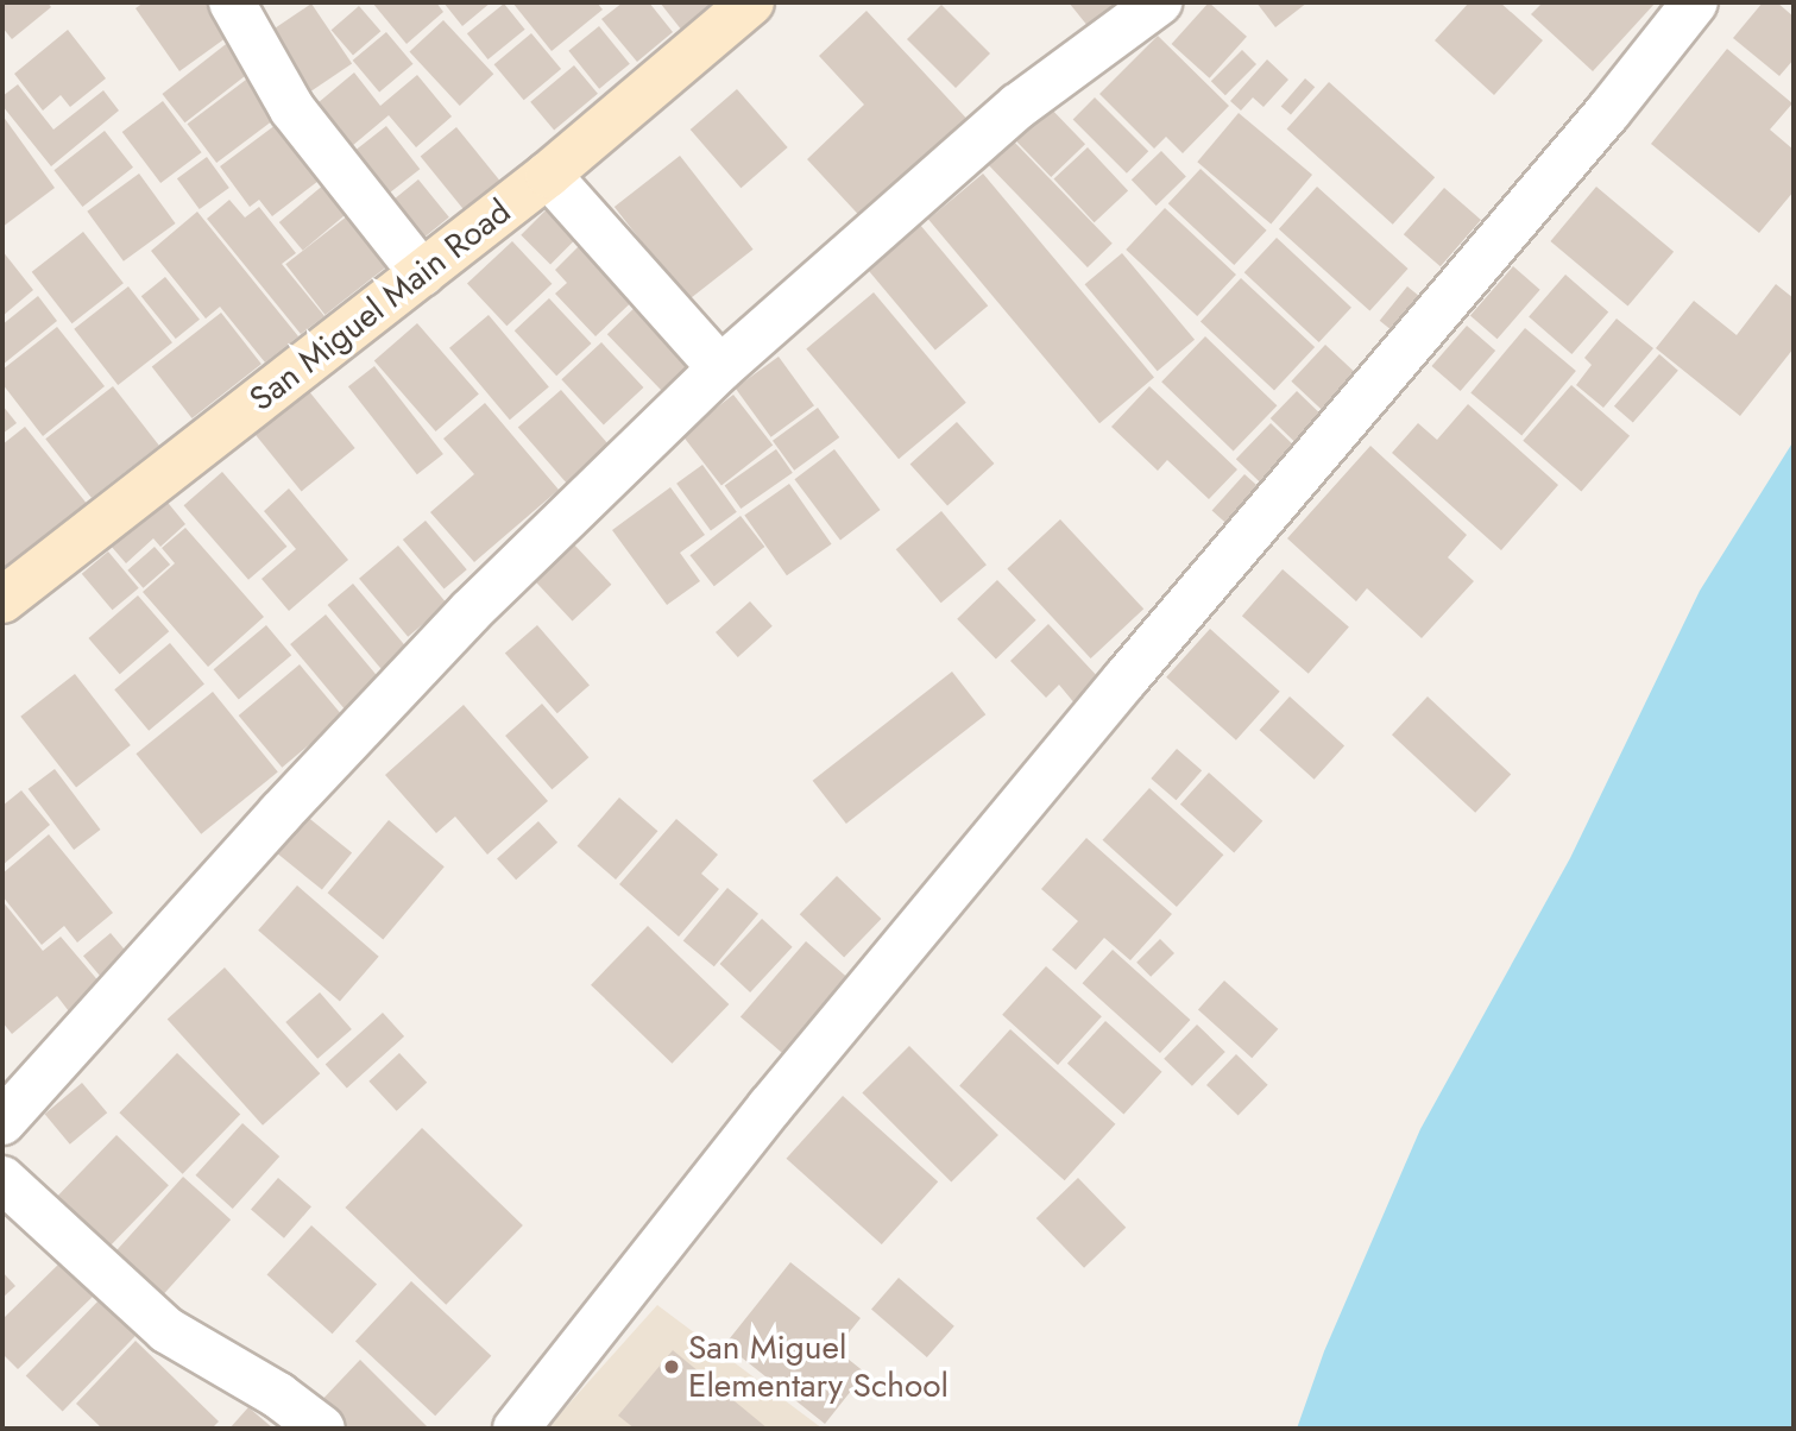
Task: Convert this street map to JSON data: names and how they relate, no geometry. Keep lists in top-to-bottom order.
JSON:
{
  "streets": {
    "street": ["San Miguel Main Road"]
  },
  "places": ["San Miguel Elementary School"]
}
